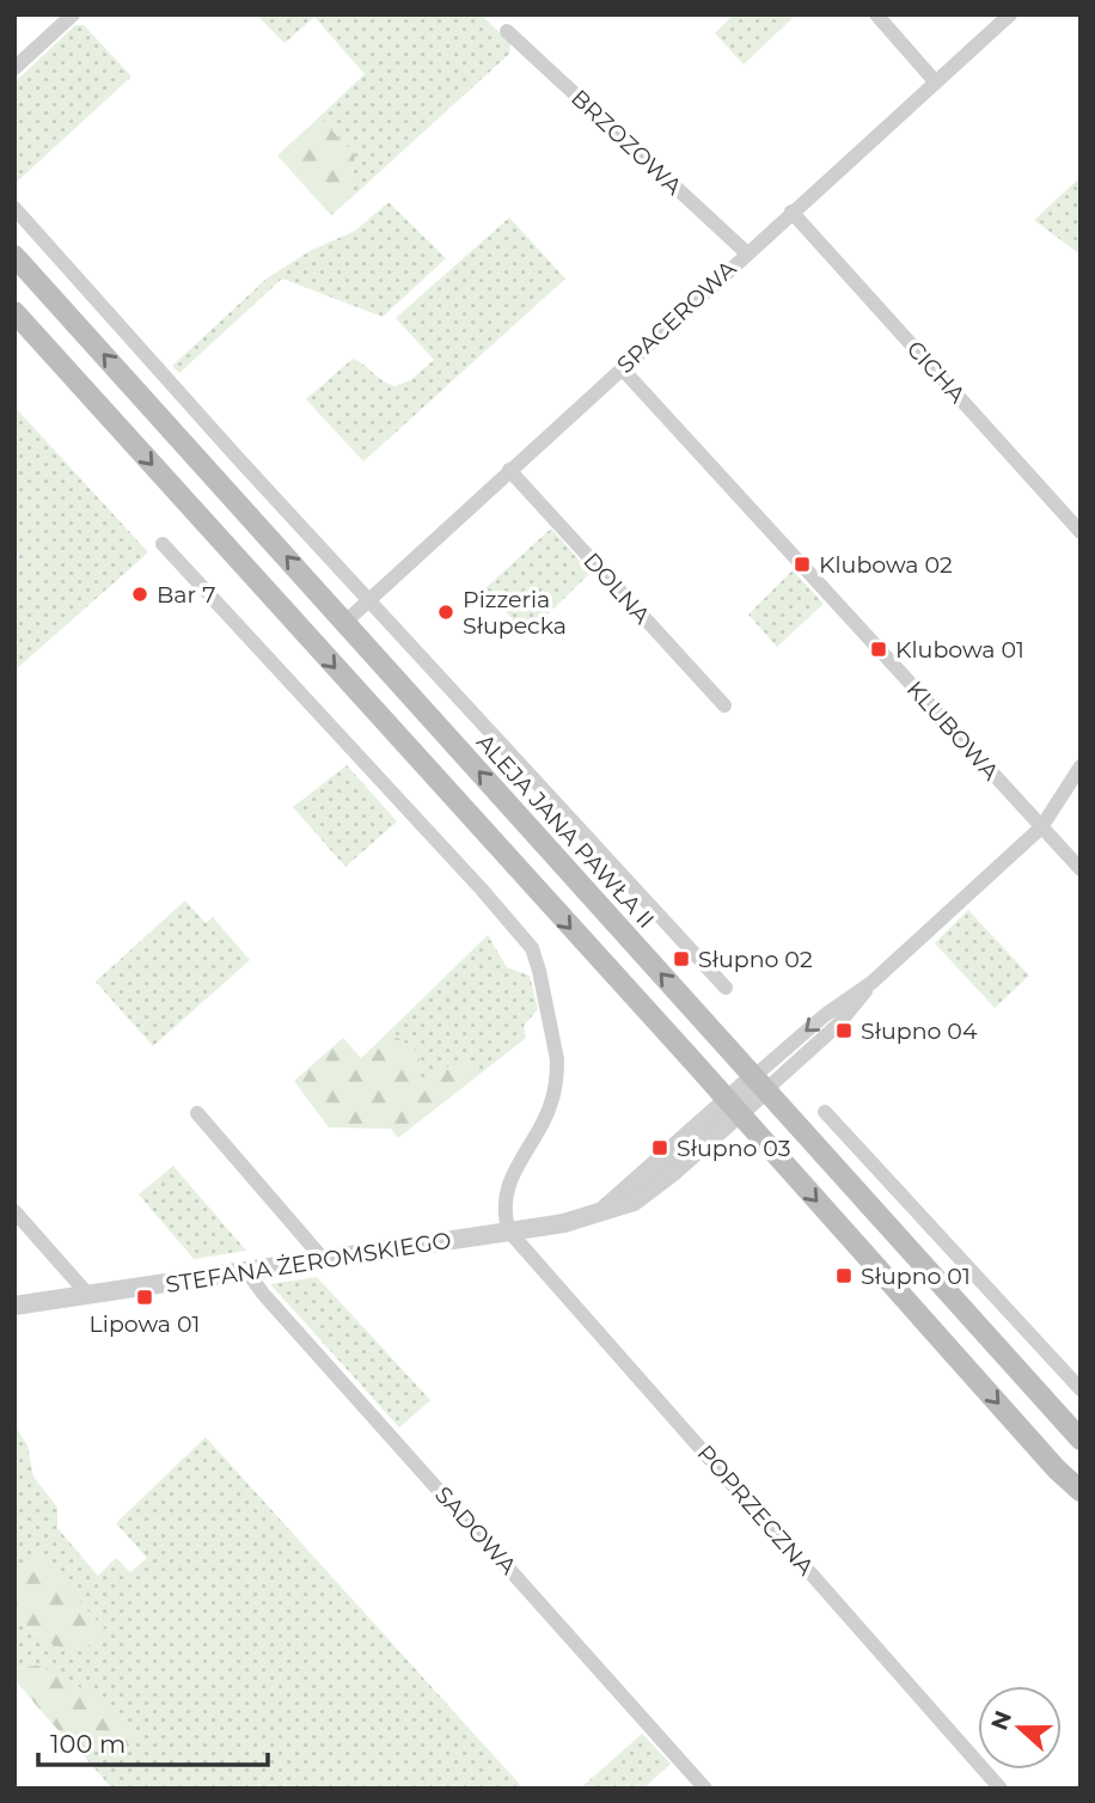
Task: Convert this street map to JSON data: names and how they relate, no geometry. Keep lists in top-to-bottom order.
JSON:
{
  "streets": {
    "main road": ["ALEJA JANA PAWŁA II"],
    "street": [
      "BRZOZOWA",
      "SPACEROWA",
      "CICHA",
      "DOLNA",
      "KLUBOWA",
      "STEFANA ŻEROMSKIEGO",
      "POPRZECZNA",
      "SADOWA"
    ]
  },
  "crossings": [
    ["BRZOZOWA", "SPACEROWA"],
    ["SPACEROWA", "CICHA"],
    ["SPACEROWA", "DOLNA"],
    ["SPACEROWA", "KLUBOWA"],
    ["SPACEROWA", "ALEJA JANA PAWŁA II"],
    ["ALEJA JANA PAWŁA II", "STEFANA ŻEROMSKIEGO"],
    ["STEFANA ŻEROMSKIEGO", "POPRZECZNA"],
    ["STEFANA ŻEROMSKIEGO", "SADOWA"]
  ],
  "places": {
    "transit": [
      "Klubowa 02",
      "Klubowa 01",
      "Słupno 02",
      "Słupno 04",
      "Słupno 03",
      "Słupno 01",
      "Lipowa 01"
    ],
    "other": ["Bar 7", "Pizzeria Słupecka"]
  },
  "scale_bar": "100 m",
  "north": "left"
}
